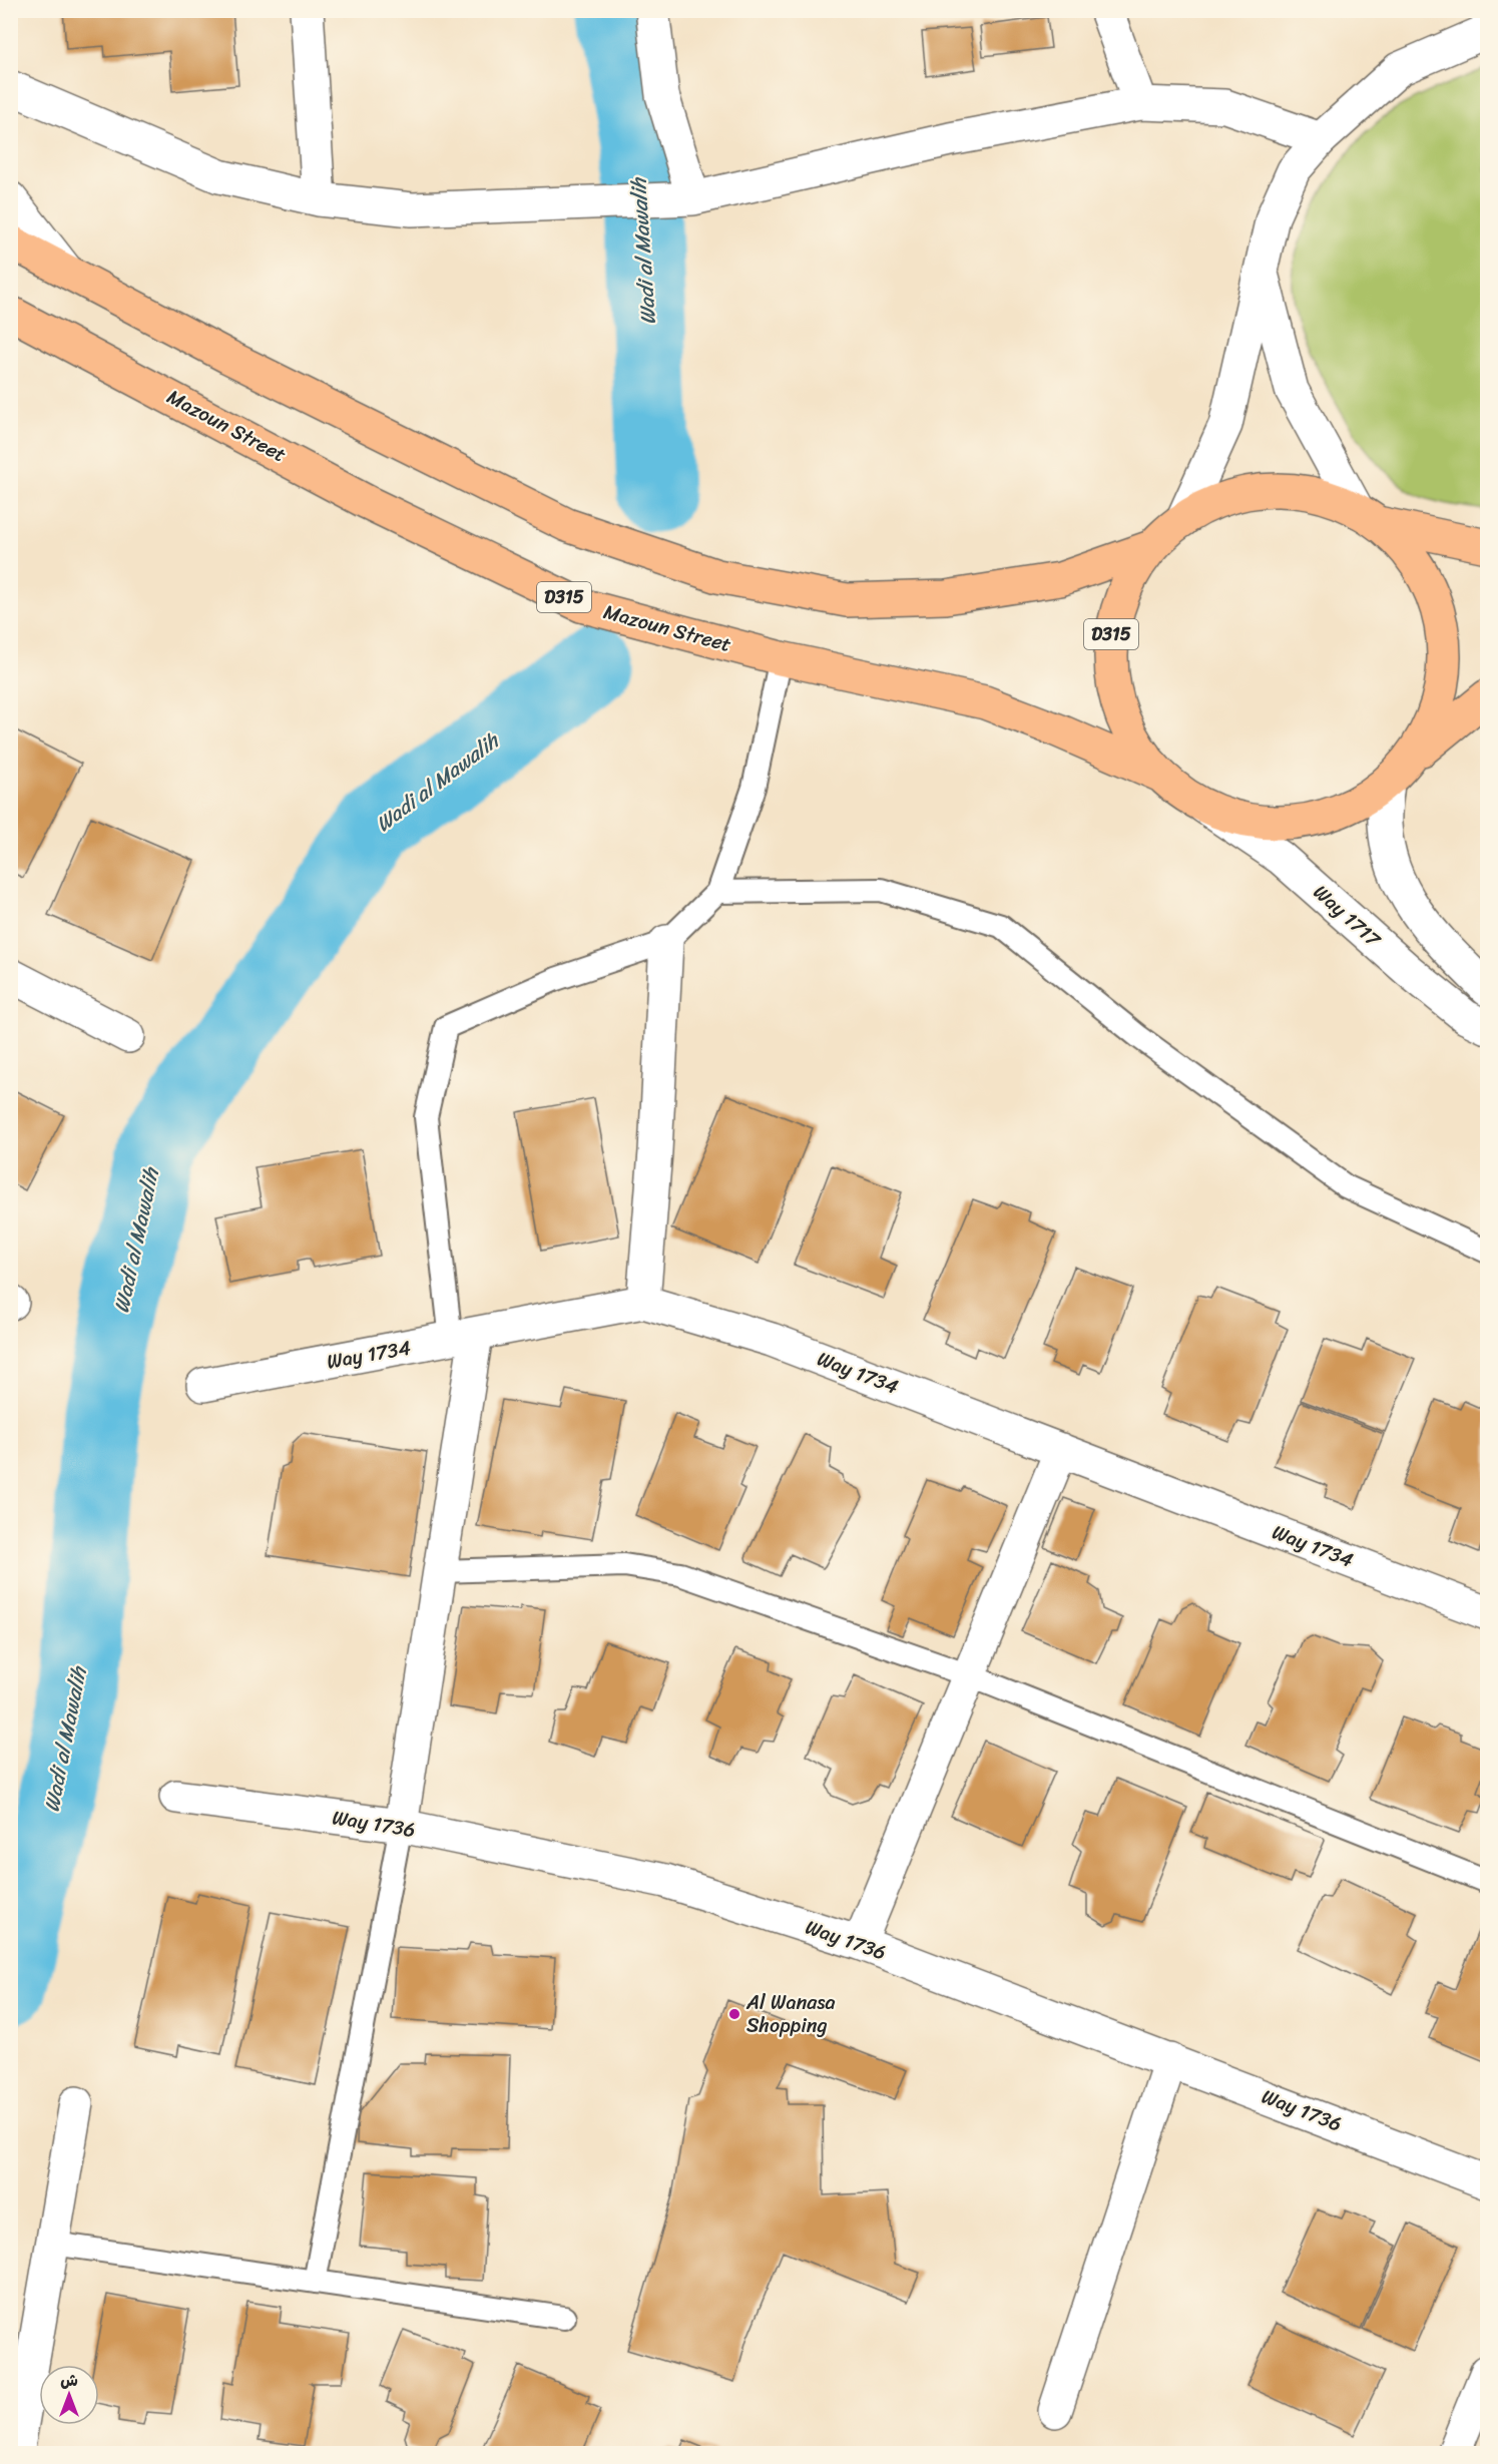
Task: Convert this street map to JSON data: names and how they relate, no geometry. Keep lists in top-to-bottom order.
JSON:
{
  "streets": {
    "main road": ["Mazoun Street", "D315"],
    "street": ["Way 1717", "Way 1734", "Way 1736"]
  },
  "crossings": [
    ["Mazoun Street", "D315"],
    ["D315", "Way 1717"]
  ],
  "water": ["Wadi al Mawalih"],
  "places": ["Al Wanasa Shopping"],
  "north": "top"
}
